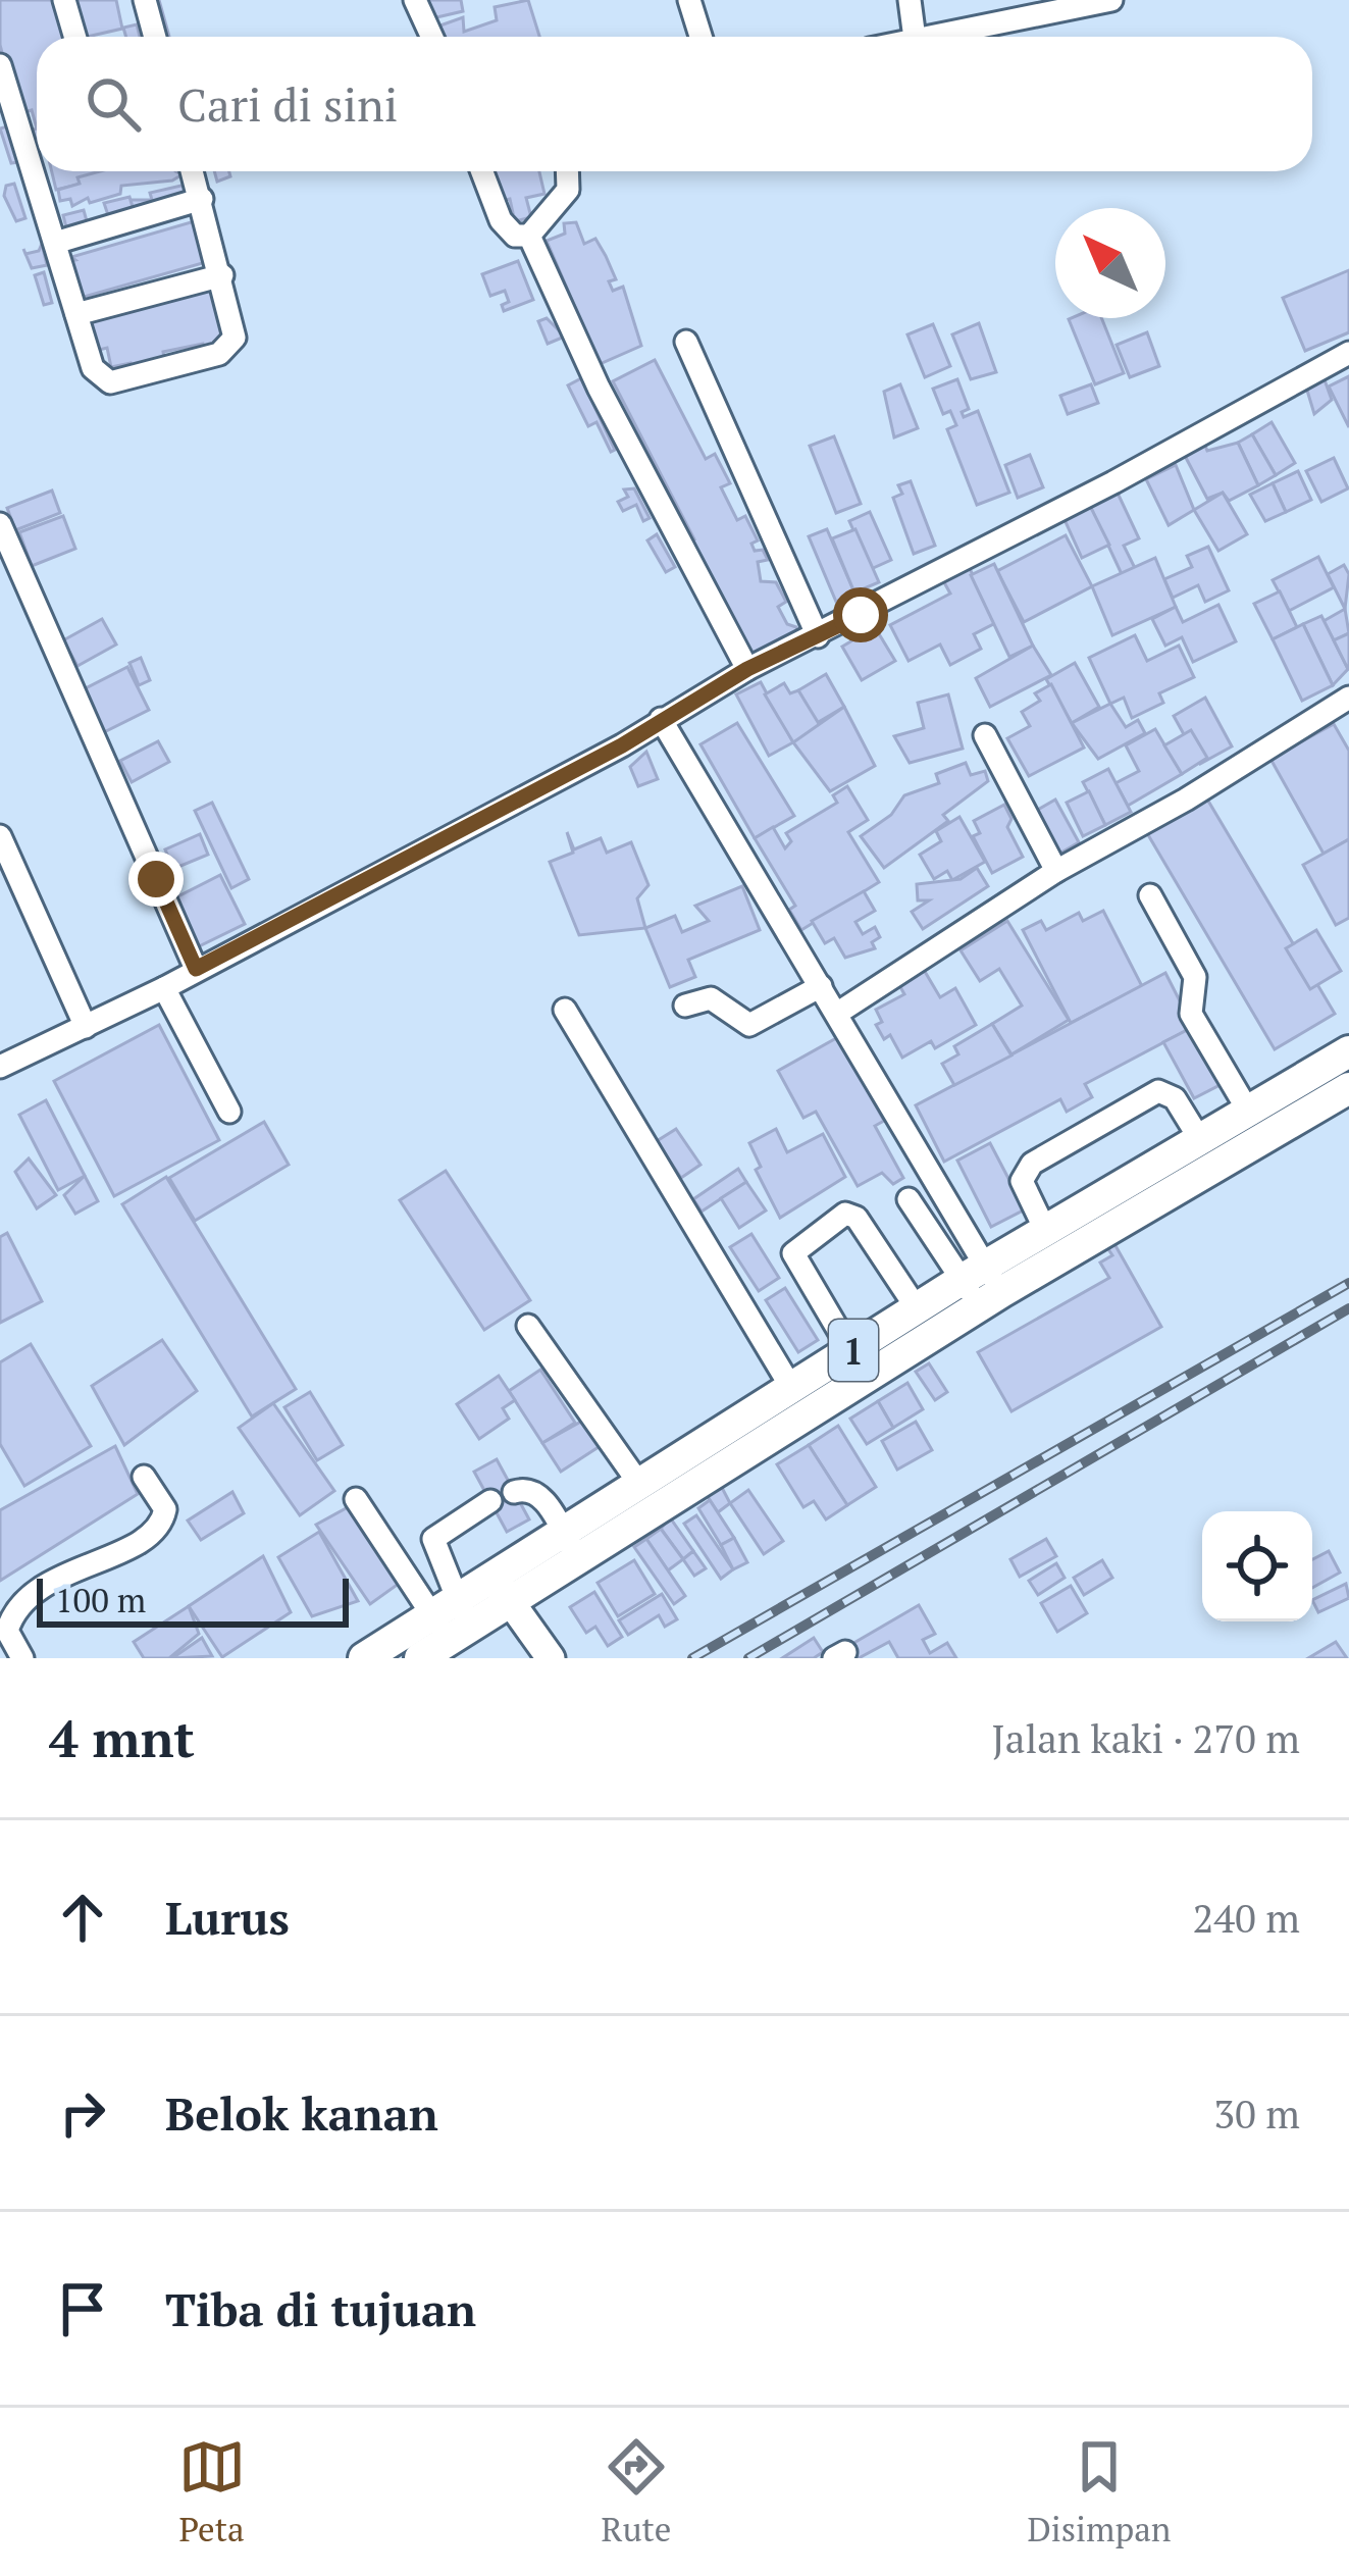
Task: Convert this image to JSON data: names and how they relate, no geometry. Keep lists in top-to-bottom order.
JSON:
{
  "streets": {
    "highway": ["1"]
  },
  "scale_bar": "100 m",
  "north": "top left",
  "page": {
    "search": "Cari di sini",
    "scale": "100 m",
    "heading": ["4 mnt", "Jalan kaki · 270 m"],
    "list": [
      ["Lurus", "240 m"],
      ["Belok kanan", "30 m"],
      "Tiba di tujuan"
    ],
    "nav": ["Peta", "Rute", "Disimpan"]
  }
}
